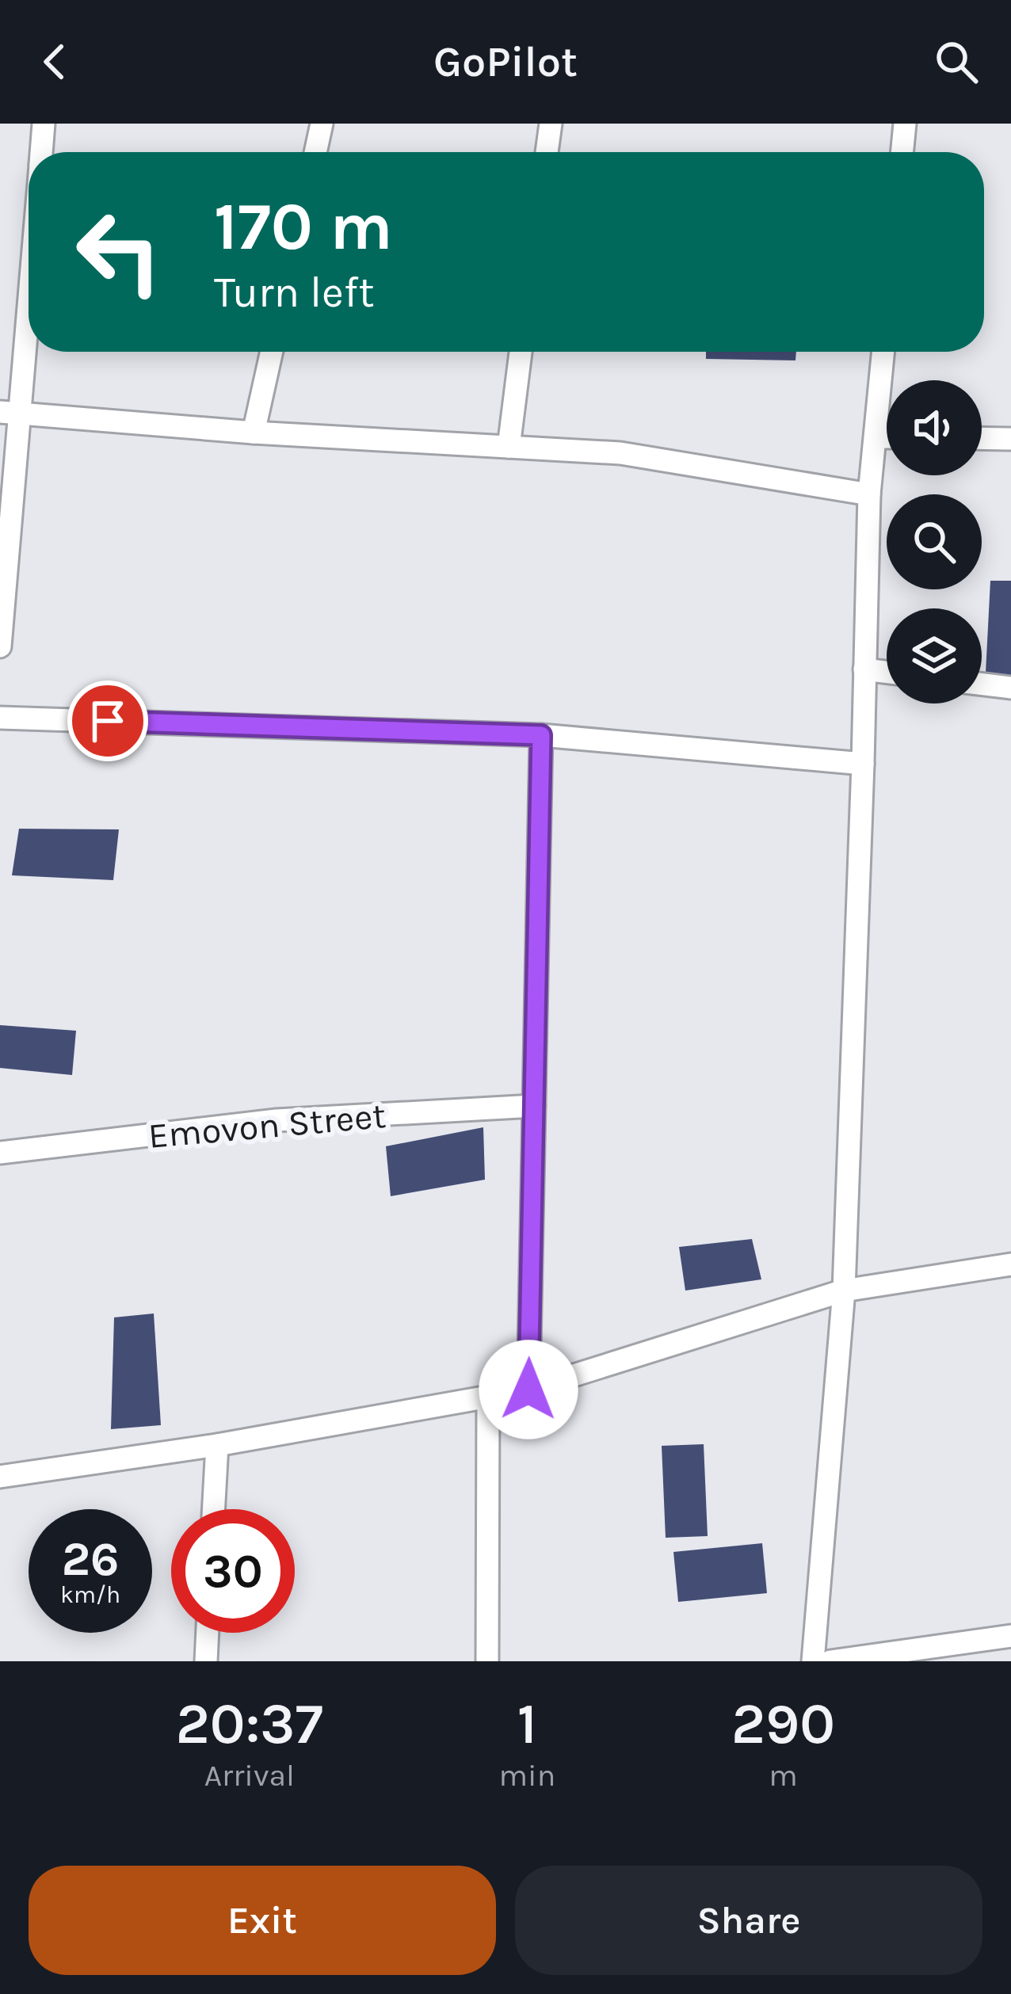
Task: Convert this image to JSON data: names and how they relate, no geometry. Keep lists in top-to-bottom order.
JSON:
{
  "streets": {
    "street": ["Emovon Street"]
  },
  "page": {
    "header": "GoPilot",
    "turn": ["170 m", "Turn left"],
    "speed": "26 km/h",
    "limit": "30",
    "eta": [
      "20:37",
      "Arrival",
      "1",
      "min",
      "290",
      "m"
    ],
    "buttons": ["Exit", "Share"]
  }
}
